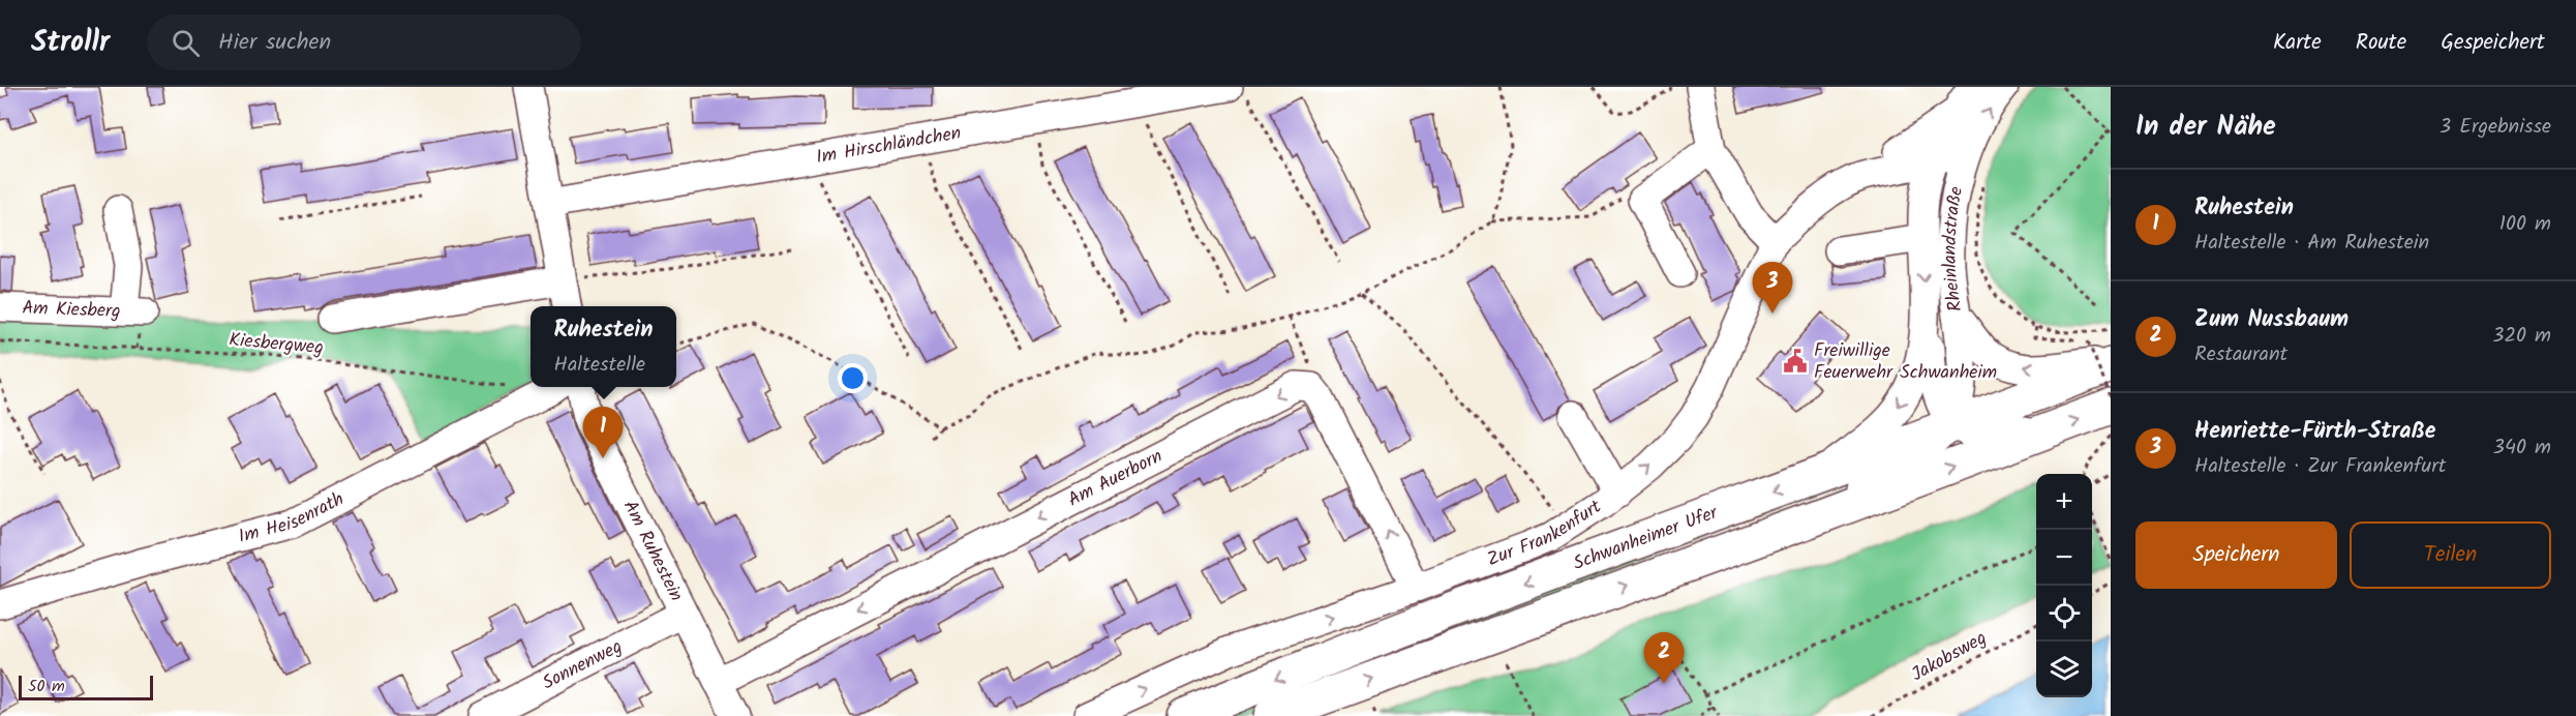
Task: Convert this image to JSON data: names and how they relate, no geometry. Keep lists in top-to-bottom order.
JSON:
{
  "streets": {
    "main road": ["Schwanheimer Ufer"],
    "street": [
      "Im Hirschländchen",
      "Rheinlandstraße",
      "Am Kiesberg",
      "Am Auerborn",
      "Im Heisenrath",
      "Zur Frankenfurt",
      "Am Ruhestein",
      "Sonnenweg"
    ],
    "path": ["Kiesbergweg", "Jakobsweg"]
  },
  "crossings": [
    ["Rheinlandstraße", "Zur Frankenfurt"],
    ["Rheinlandstraße", "Schwanheimer Ufer"],
    ["Am Auerborn", "Am Ruhestein"],
    ["Am Ruhestein", "Sonnenweg"]
  ],
  "one_way": ["Am Auerborn", "Zur Frankenfurt"],
  "places": {
    "public building": ["Freiwillige Feuerwehr Schwanheim"]
  },
  "scale_bar": "50 m",
  "page": {
    "header": "Strollr",
    "search": "Hier suchen",
    "nav": ["Karte", "Route", "Gespeichert"],
    "heading": ["In der Nähe", "3 Ergebnisse"],
    "list": [
      {
        "mark": "1",
        "name": "Ruhestein",
        "note": "Haltestelle · Am Ruhestein",
        "value": "100 m"
      },
      {
        "mark": "2",
        "name": "Zum Nussbaum",
        "note": "Restaurant",
        "value": "320 m"
      },
      {
        "mark": "3",
        "name": "Henriette-Fürth-Straße",
        "note": "Haltestelle · Zur Frankenfurt",
        "value": "340 m"
      }
    ],
    "pins": ["3", "1", "2"],
    "popup": ["Ruhestein", "Haltestelle"],
    "map_buttons": ["+", "−"],
    "buttons": ["Speichern", "Teilen"],
    "scale": "50 m"
  }
}
